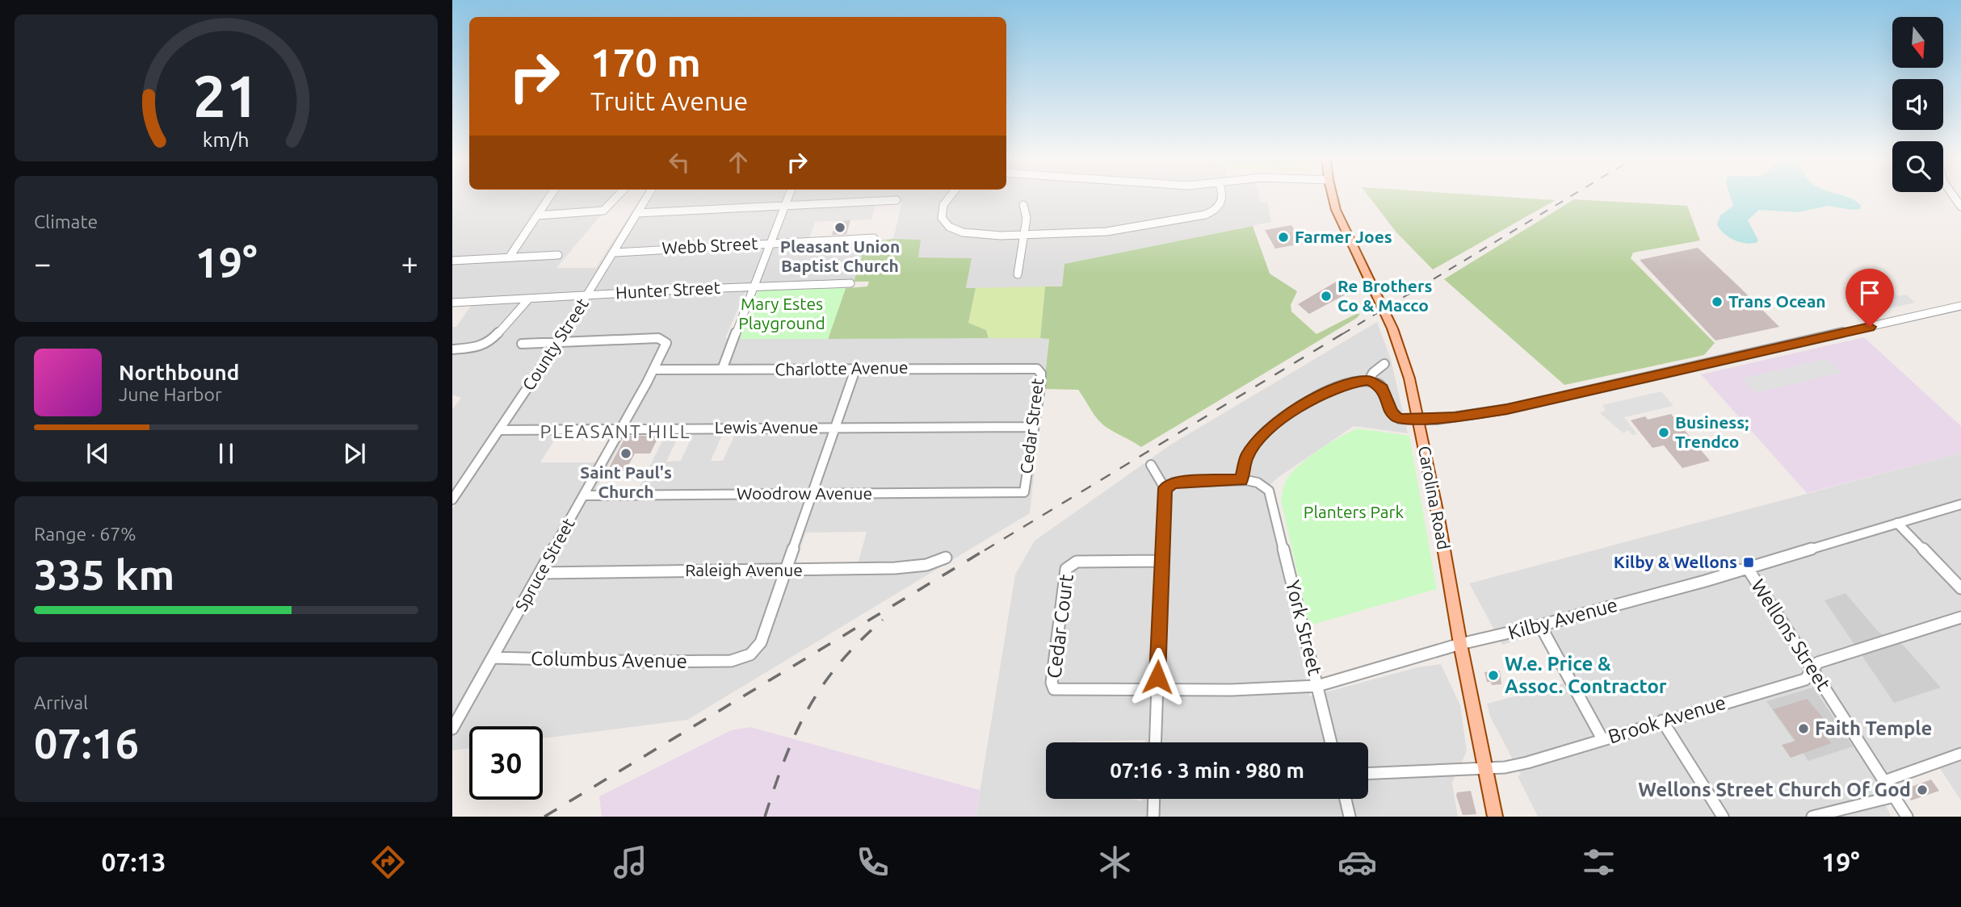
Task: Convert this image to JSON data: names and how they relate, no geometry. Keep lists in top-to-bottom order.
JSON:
{
  "streets": {
    "main road": ["Carolina Road"],
    "street": [
      "Webb Street",
      "Hunter Street",
      "County Street",
      "Charlotte Avenue",
      "Cedar Street",
      "Lewis Avenue",
      "Woodrow Avenue",
      "Spruce Street",
      "Raleigh Avenue",
      "Kilby Avenue",
      "Cedar Court",
      "York Street",
      "Wellons Street",
      "Columbus Avenue",
      "Brook Avenue"
    ]
  },
  "crossings": [
    ["Webb Street", "County Street"],
    ["Hunter Street", "County Street"],
    ["County Street", "Lewis Avenue"],
    ["County Street", "Spruce Street"],
    ["Charlotte Avenue", "Cedar Street"],
    ["Charlotte Avenue", "Spruce Street"],
    ["Charlotte Avenue", "Columbus Avenue"],
    ["Cedar Street", "Lewis Avenue"],
    ["Cedar Street", "Woodrow Avenue"],
    ["Lewis Avenue", "Spruce Street"],
    ["Lewis Avenue", "Columbus Avenue"],
    ["Woodrow Avenue", "Spruce Street"],
    ["Woodrow Avenue", "Columbus Avenue"],
    ["Carolina Road", "Kilby Avenue"],
    ["Carolina Road", "Brook Avenue"],
    ["Spruce Street", "Raleigh Avenue"],
    ["Spruce Street", "Columbus Avenue"],
    ["Raleigh Avenue", "Columbus Avenue"],
    ["Kilby Avenue", "Cedar Court"],
    ["Kilby Avenue", "York Street"],
    ["Kilby Avenue", "Wellons Street"],
    ["Wellons Street", "Brook Avenue"]
  ],
  "districts": ["PLEASANT HILL"],
  "parks": ["Mary Estes Playground", "Planters Park"],
  "places": {
    "other": [
      "Pleasant Union Baptist Church",
      "Farmer Joes",
      "Re Brothers Co & Macco",
      "Trans Ocean",
      "Business; Trendco",
      "Saint Paul's Church",
      "W.e. Price & Assoc. Contractor",
      "Faith Temple",
      "Wellons Street Church Of God"
    ],
    "transit": ["Kilby & Wellons"]
  },
  "north": "bottom",
  "page": {
    "turn": ["170 m", "Truitt Avenue"],
    "tile": [
      "Climate",
      ["Range · 67%", "335 km"],
      ["Arrival", "07:16"]
    ],
    "heat": ["−", "19°", "+"],
    "song": ["Northbound", "June Harbor"],
    "limit": "30",
    "trip": "07:16 · 3 min · 980 m",
    "tabs": ["07:13", "19°"],
    "gauge": ["21", "km/h"]
  }
}
